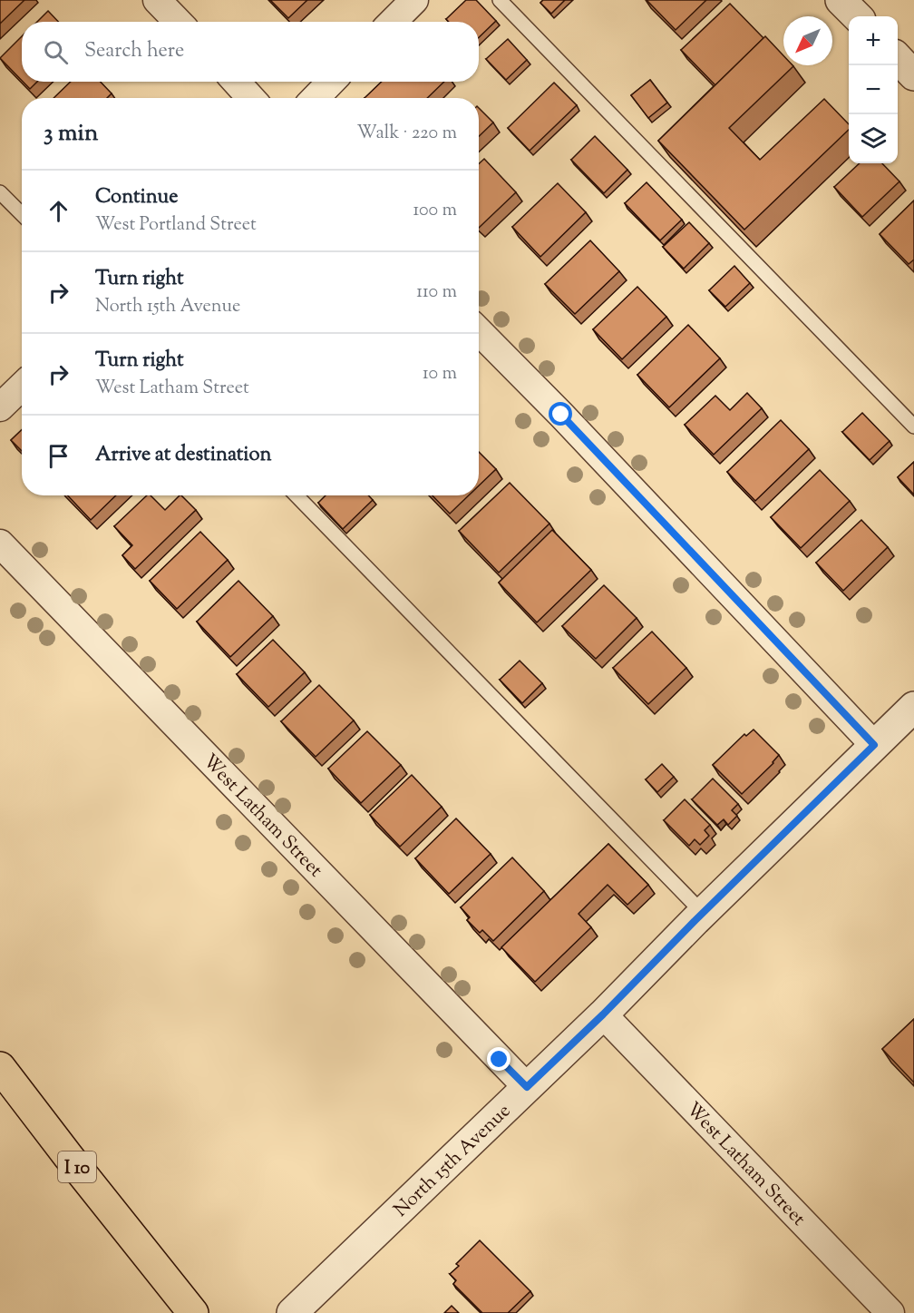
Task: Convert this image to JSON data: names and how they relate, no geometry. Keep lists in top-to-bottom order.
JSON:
{
  "streets": {
    "highway": ["I 10"],
    "street": ["West Latham Street", "North 15th Avenue"]
  },
  "crossings": [
    ["West Latham Street", "North 15th Avenue"]
  ],
  "north": "bottom left",
  "page": {
    "map_buttons": ["+", "−"],
    "search": "Search here",
    "heading": ["3 min", "Walk · 220 m"],
    "list": [
      ["Continue", "West Portland Street", "100 m"],
      ["Turn right", "North 15th Avenue", "110 m"],
      ["Turn right", "West Latham Street", "10 m"],
      "Arrive at destination"
    ]
  }
}
